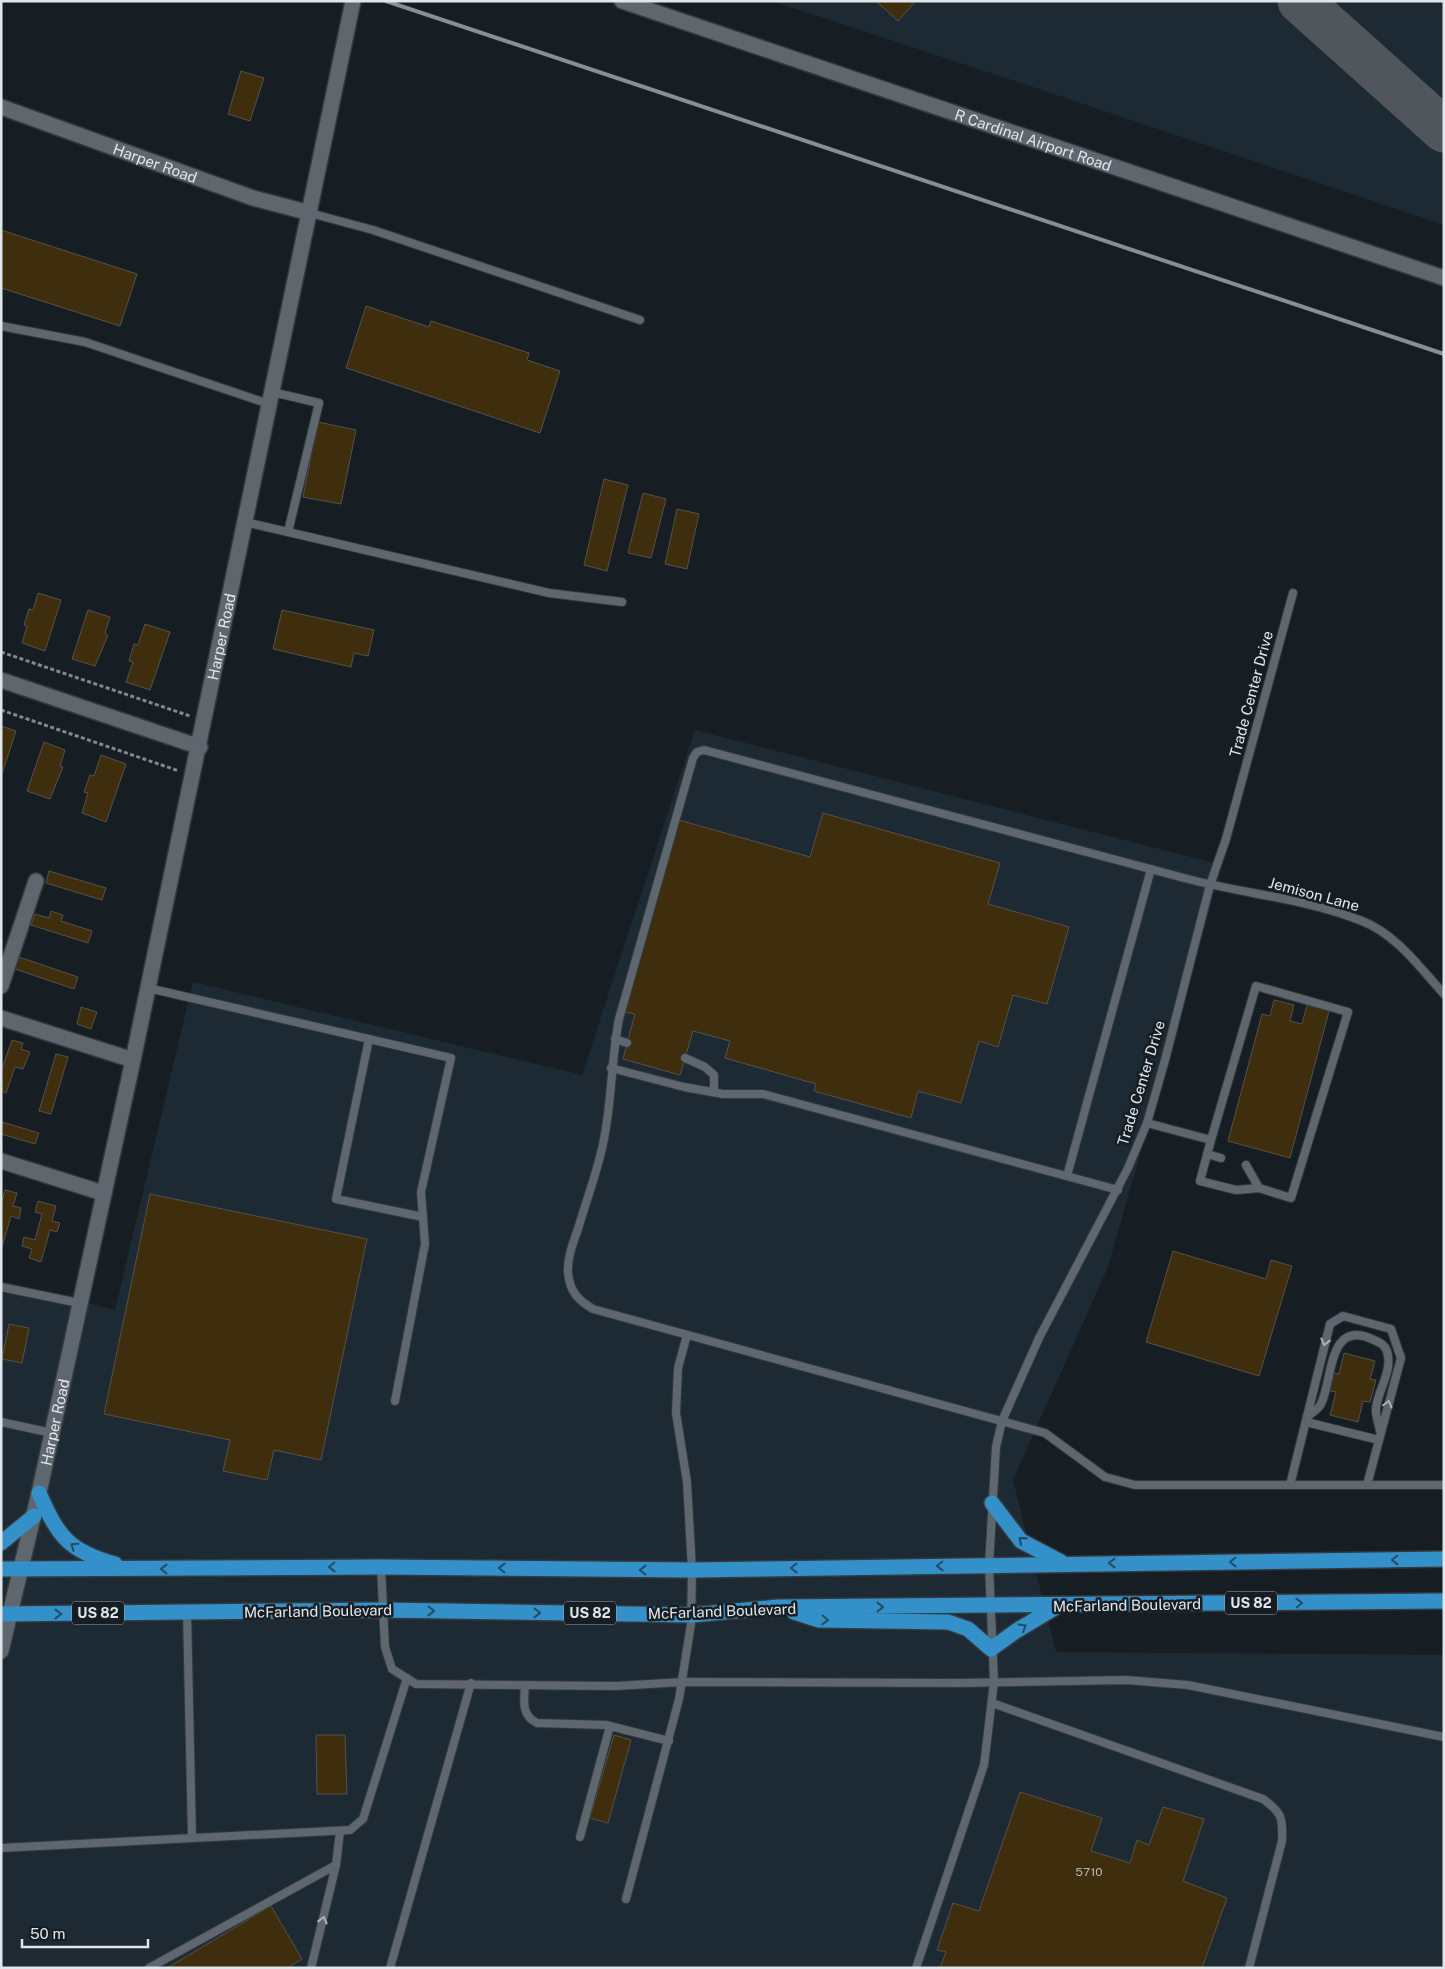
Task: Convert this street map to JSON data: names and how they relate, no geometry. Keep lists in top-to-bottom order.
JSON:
{
  "streets": {
    "highway": ["US 82", "McFarland Boulevard"],
    "street": ["R Cardinal Airport Road", "Harper Road"],
    "lane": ["Trade Center Drive", "Jemison Lane"]
  },
  "crossings": [
    ["Harper Road", "McFarland Boulevard"],
    ["Trade Center Drive", "Jemison Lane"],
    ["Trade Center Drive", "McFarland Boulevard"]
  ],
  "house_numbers": ["5710"],
  "scale_bar": "50 m"
}
